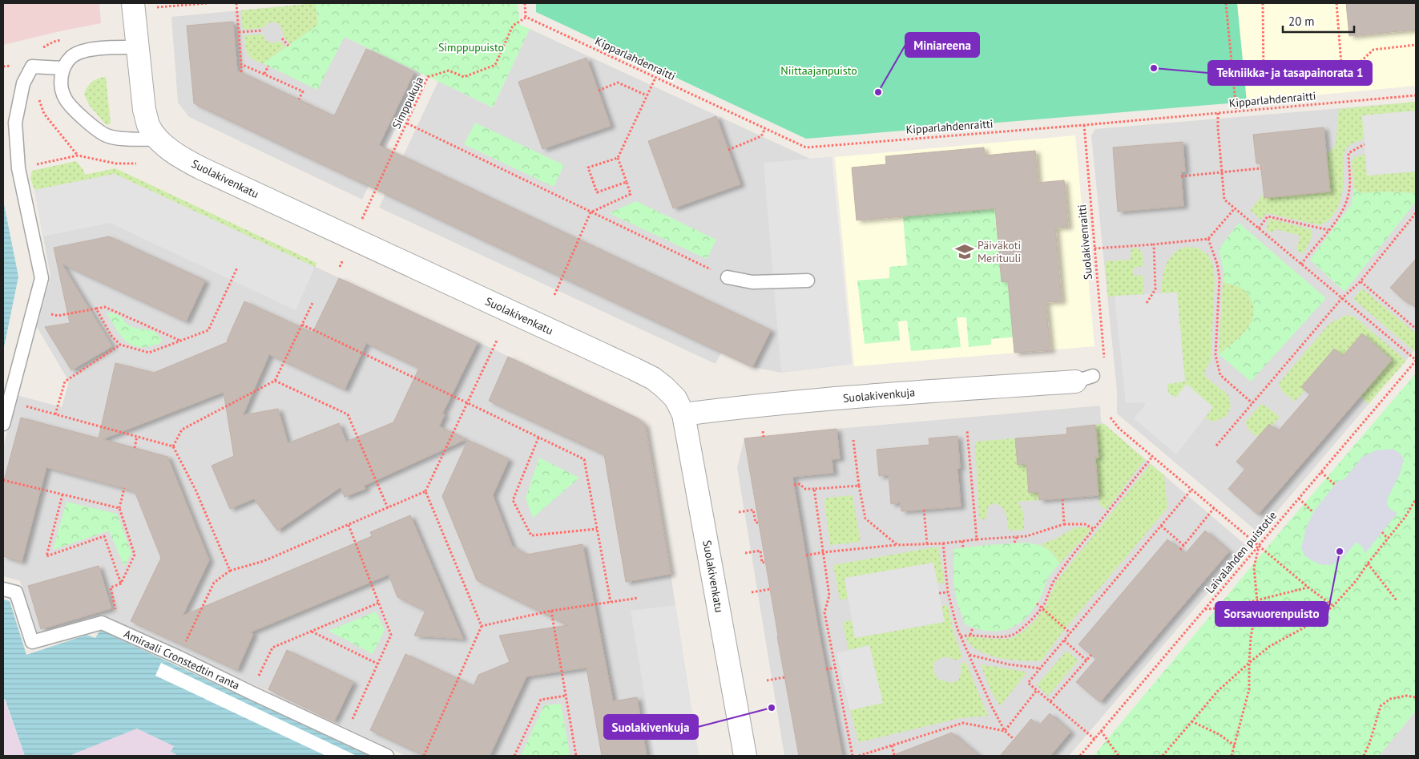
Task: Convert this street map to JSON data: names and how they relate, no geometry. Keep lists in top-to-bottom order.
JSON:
{
  "streets": {
    "street": ["Suolakivenkatu", "Suolakivenkuja"],
    "lane": ["Amiraali Cronstedtin ranta"],
    "path": [
      "Kipparlahdenraitti",
      "Simppukuja",
      "Suolakivenraitti",
      "Laivalahden puistotie"
    ]
  },
  "crossings": [
    ["Kipparlahdenraitti", "Simppukuja"],
    ["Kipparlahdenraitti", "Suolakivenraitti"],
    ["Suolakivenkatu", "Suolakivenkuja"]
  ],
  "parks": ["Simppupuisto", "Niittaajanpuisto"],
  "places": {
    "other": [
      "Tekniikka- ja tasapainorata 1",
      "Miniareena",
      "Sorsavuorenpuisto",
      "Suolakivenkuja"
    ],
    "school or university": ["Päiväkoti Merituuli"]
  },
  "scale_bar": "20 m"
}
